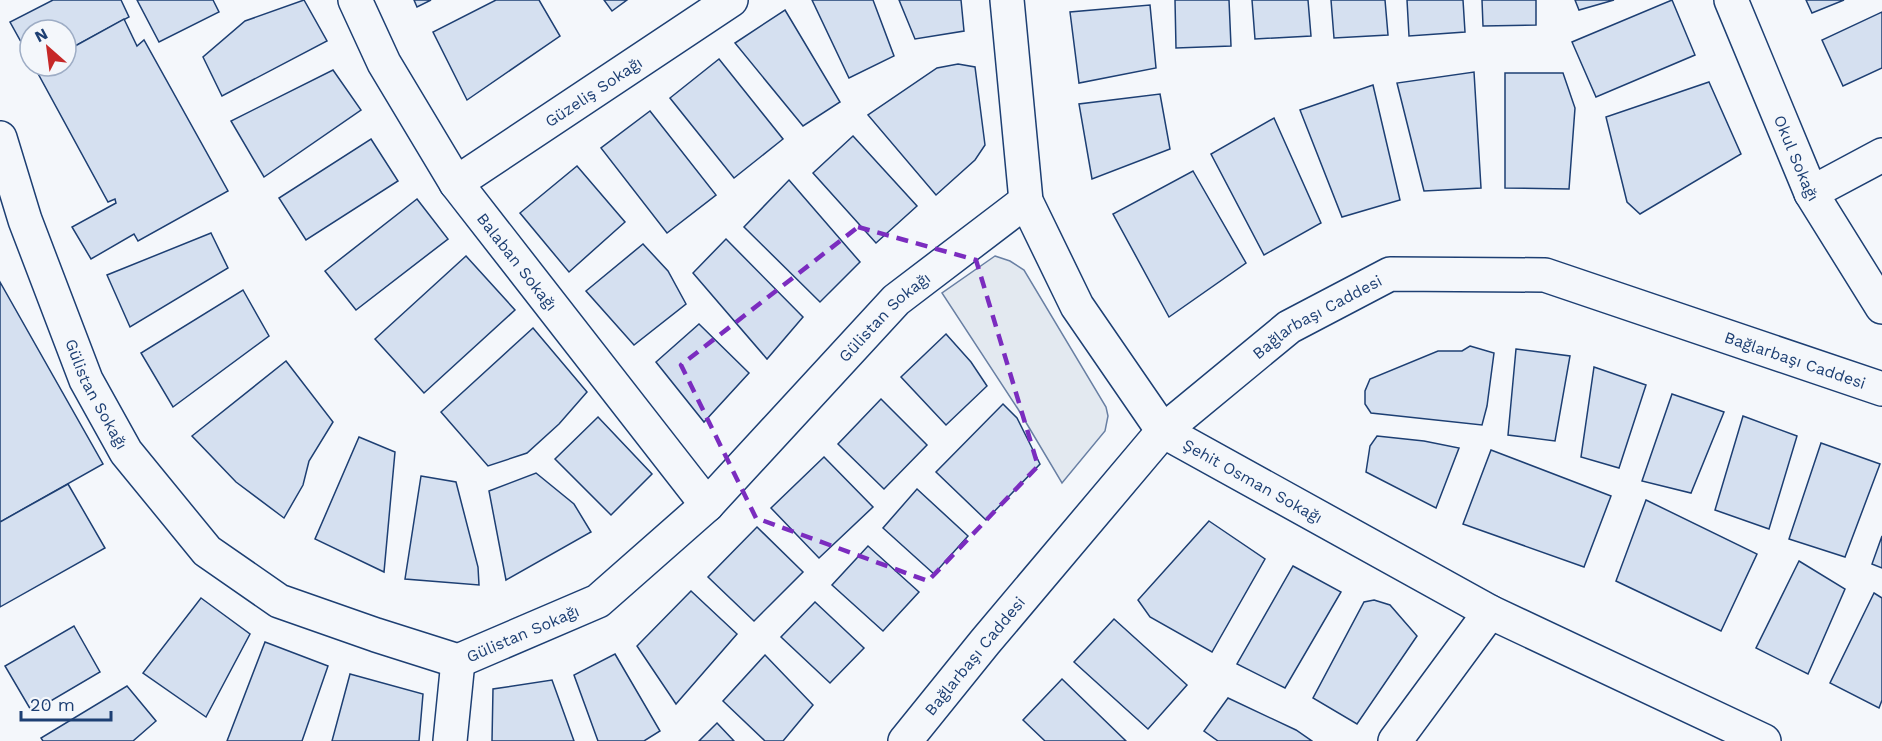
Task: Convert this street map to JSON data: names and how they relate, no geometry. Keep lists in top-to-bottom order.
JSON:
{
  "streets": {
    "street": [
      "Güzeliş Sokağı",
      "Okul Sokağı",
      "Balaban Sokağı",
      "Gülistan Sokağı",
      "Bağlarbaşı Caddesi",
      "Şehit Osman Sokağı"
    ]
  },
  "crossings": [
    ["Güzeliş Sokağı", "Balaban Sokağı"],
    ["Balaban Sokağı", "Gülistan Sokağı"],
    ["Gülistan Sokağı", "Şehit Osman Sokağı"],
    ["Bağlarbaşı Caddesi", "Şehit Osman Sokağı"]
  ],
  "scale_bar": "20 m",
  "north": "top left"
}
